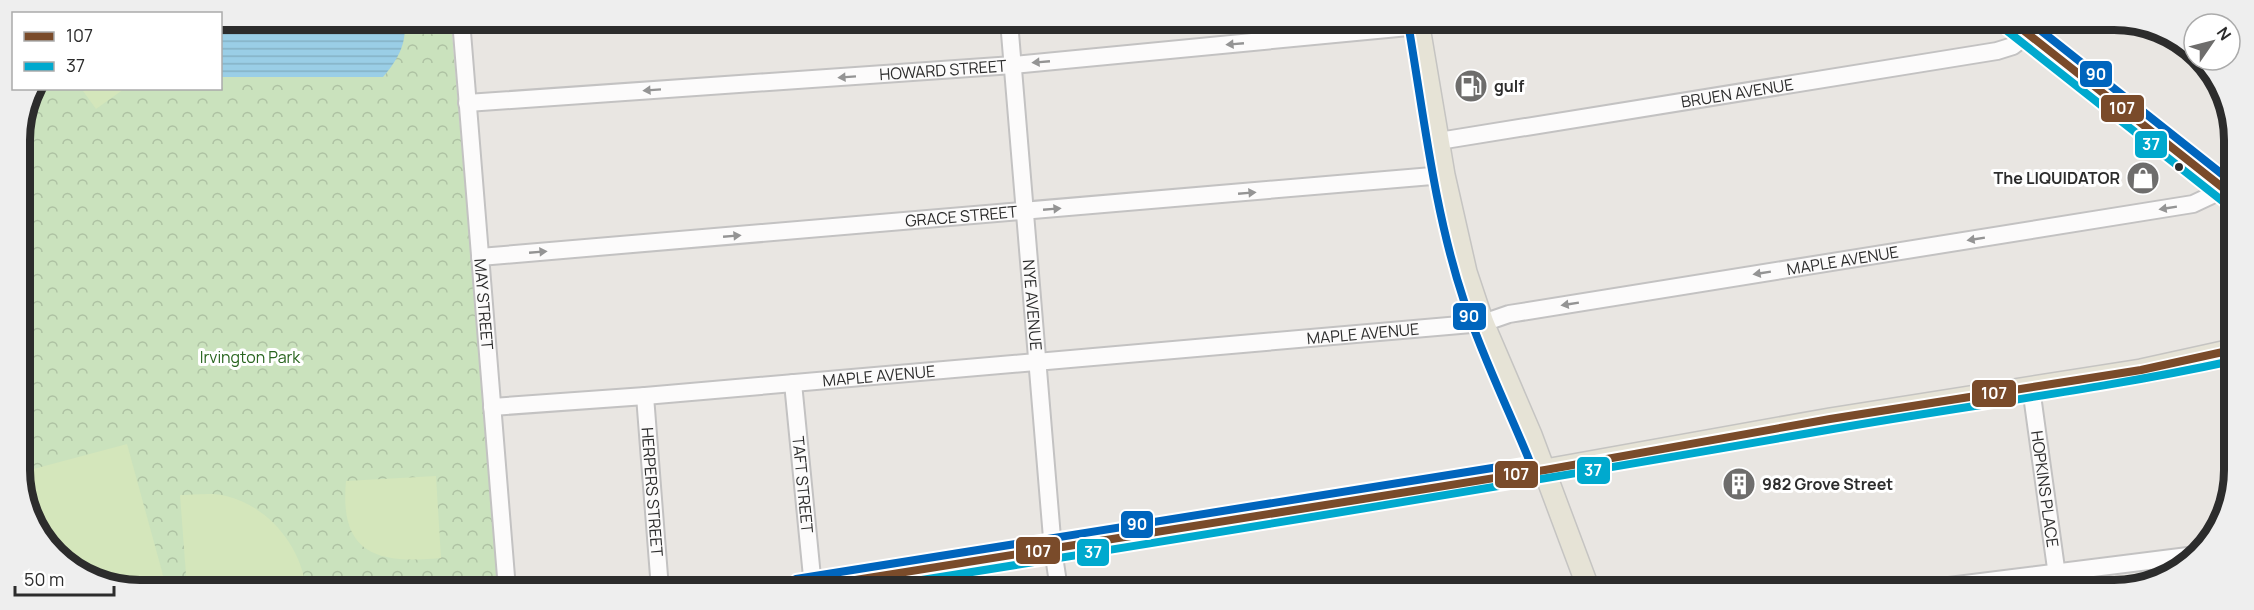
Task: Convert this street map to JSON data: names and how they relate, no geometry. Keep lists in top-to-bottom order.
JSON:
{
  "streets": {
    "street": [
      "HOWARD STREET",
      "BRUEN AVENUE",
      "GRACE STREET",
      "MAPLE AVENUE",
      "MAY STREET",
      "NYE AVENUE",
      "TAFT STREET",
      "HOPKINS PLACE",
      "HERPERS STREET"
    ]
  },
  "crossings": [
    ["HOWARD STREET", "MAY STREET"],
    ["HOWARD STREET", "NYE AVENUE"],
    ["GRACE STREET", "MAY STREET"],
    ["GRACE STREET", "NYE AVENUE"],
    ["MAPLE AVENUE", "MAY STREET"],
    ["MAPLE AVENUE", "NYE AVENUE"],
    ["MAPLE AVENUE", "TAFT STREET"],
    ["MAPLE AVENUE", "HERPERS STREET"]
  ],
  "one_way": ["HOWARD STREET", "GRACE STREET", "MAPLE AVENUE"],
  "parks": ["Irvington Park"],
  "places": {
    "fuel station": ["gulf"],
    "shop": ["The LIQUIDATOR"],
    "building": ["982 Grove Street"]
  },
  "lines": ["transit line 107", "transit line 37", "transit line 90"],
  "legend": ["107", "37"],
  "scale_bar": "50 m",
  "north": "top right"
}
